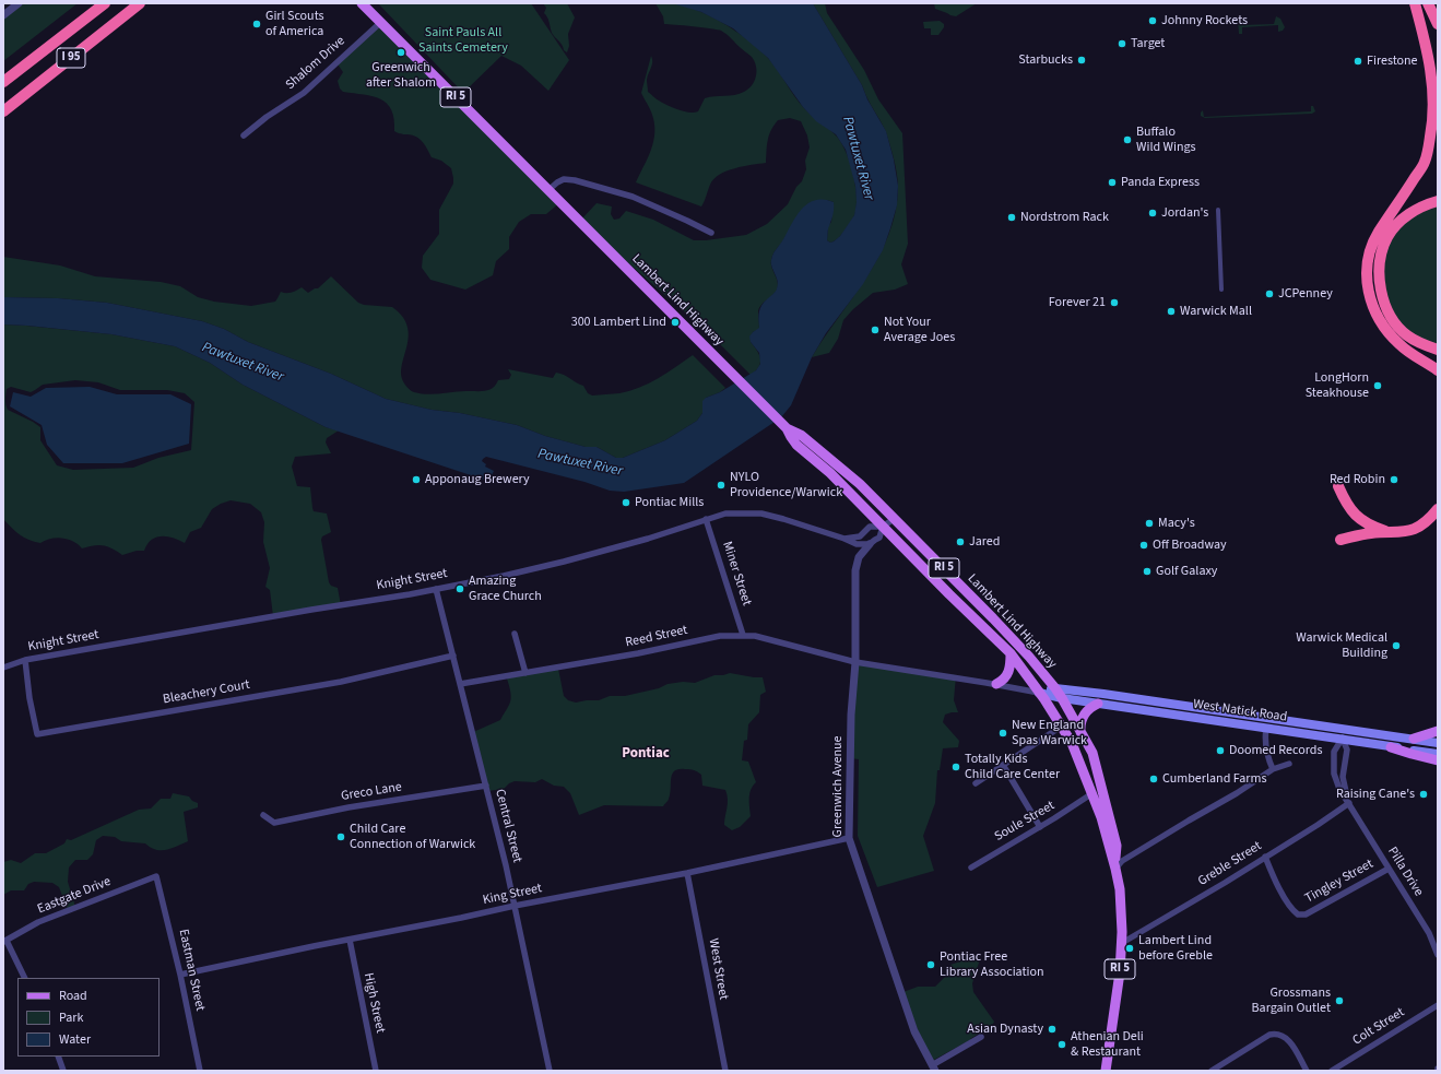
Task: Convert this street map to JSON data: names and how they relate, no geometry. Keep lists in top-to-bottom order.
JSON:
{
  "streets": {
    "highway": ["I 95"],
    "main road": ["RI 5", "Lambert Lind Highway", "West Natick Road"],
    "street": [
      "Shalom Drive",
      "Miner Street",
      "Knight Street",
      "Reed Street",
      "Bleachery Court",
      "Greenwich Avenue",
      "Greco Lane",
      "Soule Street",
      "Central Street",
      "Greble Street",
      "Pilla Drive",
      "Tingley Street",
      "King Street",
      "Eastgate Drive",
      "West Street",
      "Eastman Street",
      "High Street",
      "Colt Street"
    ]
  },
  "crossings": [
    ["Shalom Drive", "RI 5"],
    ["RI 5", "Lambert Lind Highway"],
    ["Lambert Lind Highway", "West Natick Road"],
    ["Lambert Lind Highway", "Greble Street"],
    ["Miner Street", "Knight Street"],
    ["Miner Street", "Reed Street"],
    ["Knight Street", "Bleachery Court"],
    ["Knight Street", "Greenwich Avenue"],
    ["Knight Street", "Central Street"],
    ["Reed Street", "West Natick Road"],
    ["Reed Street", "Greenwich Avenue"],
    ["Reed Street", "Central Street"],
    ["Bleachery Court", "Central Street"],
    ["West Natick Road", "Greenwich Avenue"],
    ["West Natick Road", "Pilla Drive"],
    ["Greenwich Avenue", "King Street"],
    ["Greco Lane", "Central Street"],
    ["Central Street", "King Street"],
    ["Greble Street", "Pilla Drive"],
    ["Greble Street", "Tingley Street"],
    ["Pilla Drive", "Tingley Street"],
    ["King Street", "West Street"],
    ["King Street", "Eastman Street"],
    ["King Street", "High Street"],
    ["Eastgate Drive", "Eastman Street"]
  ],
  "districts": ["Pontiac"],
  "water": ["Pawtuxet River"],
  "parks": ["Saint Pauls All Saints Cemetery"],
  "places": [
    "Johnny Rockets",
    "Girl Scouts of America",
    "Target",
    "Greenwich after Shalom",
    "Starbucks",
    "Firestone",
    "Buffalo Wild Wings",
    "Panda Express",
    "Jordan's",
    "Nordstrom Rack",
    "JCPenney",
    "Forever 21",
    "Warwick Mall",
    "300 Lambert Lind",
    "Not Your Average Joes",
    "LongHorn Steakhouse",
    "Apponaug Brewery",
    "Red Robin",
    "NYLO Providence/Warwick",
    "Pontiac Mills",
    "Macy's",
    "Jared",
    "Off Broadway",
    "Golf Galaxy",
    "Amazing Grace Church",
    "Warwick Medical Building",
    "New England Spas Warwick",
    "Doomed Records",
    "Totally Kids Child Care Center",
    "Cumberland Farms",
    "Raising Cane's",
    "Child Care Connection of Warwick",
    "Lambert Lind before Greble",
    "Pontiac Free Library Association",
    "Grossmans Bargain Outlet",
    "Asian Dynasty",
    "Athenian Deli & Restaurant"
  ],
  "legend": ["Road", "Park", "Water"]
}
